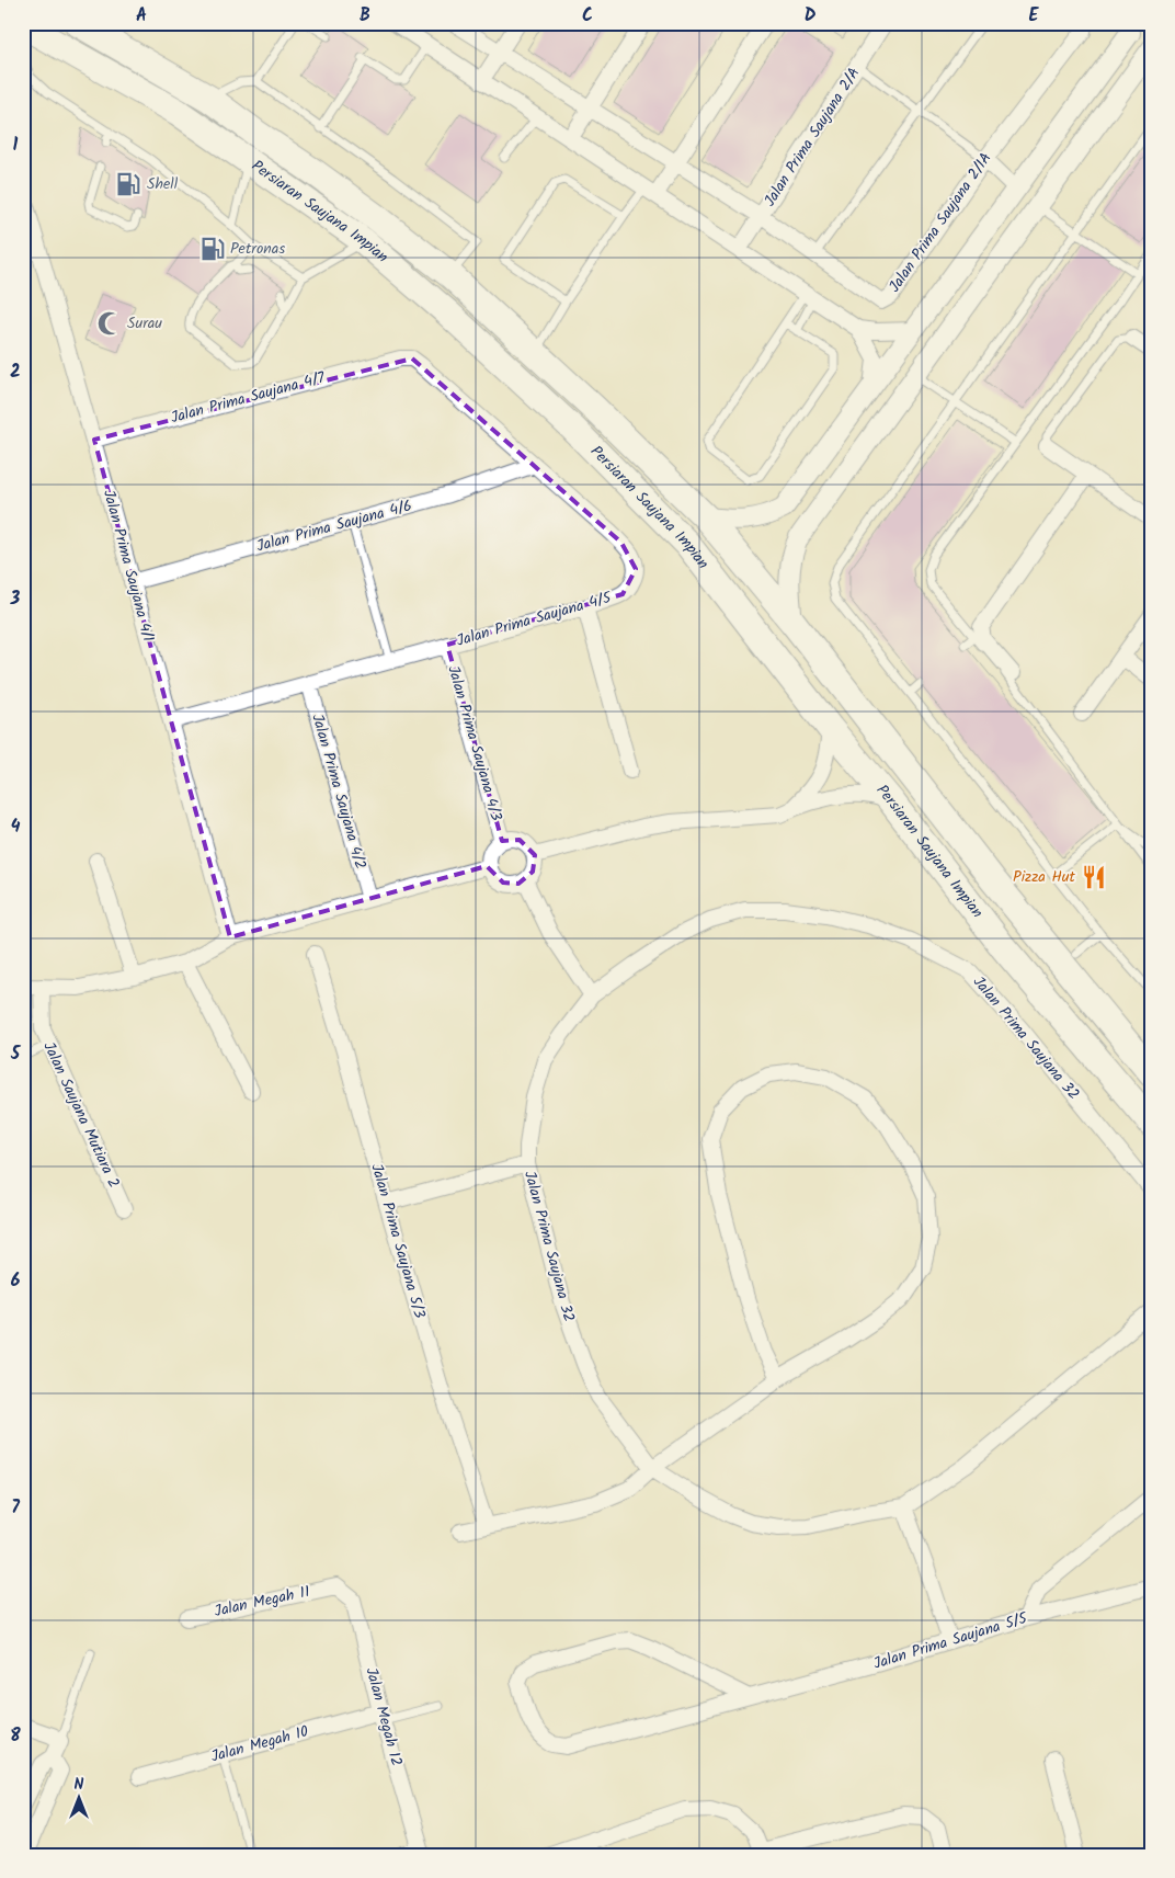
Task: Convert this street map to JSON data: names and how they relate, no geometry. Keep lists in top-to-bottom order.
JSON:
{
  "streets": {
    "highway": ["Persiaran Saujana Impian"],
    "street": [
      "Jalan Prima Saujana 2/A",
      "Jalan Prima Saujana 2/1A",
      "Jalan Prima Saujana 4/7",
      "Jalan Prima Saujana 4/6",
      "Jalan Prima Saujana 4/1",
      "Jalan Prima Saujana 4/5",
      "Jalan Prima Saujana 4/3",
      "Jalan Prima Saujana 4/2",
      "Jalan Prima Saujana 32",
      "Jalan Saujana Mutiara 2",
      "Jalan Prima Saujana 5/3",
      "Jalan Megah 11",
      "Jalan Prima Saujana 5/5",
      "Jalan Megah 12",
      "Jalan Megah 10"
    ]
  },
  "crossings": [
    ["Jalan Prima Saujana 2/A", "Jalan Prima Saujana 2/1A"],
    ["Jalan Prima Saujana 4/7", "Jalan Prima Saujana 4/1"],
    ["Jalan Prima Saujana 4/7", "Jalan Prima Saujana 4/5"],
    ["Jalan Prima Saujana 4/6", "Jalan Prima Saujana 4/1"],
    ["Jalan Prima Saujana 4/6", "Jalan Prima Saujana 4/5"],
    ["Jalan Prima Saujana 4/1", "Jalan Prima Saujana 4/5"],
    ["Jalan Prima Saujana 4/5", "Jalan Prima Saujana 4/3"],
    ["Jalan Prima Saujana 4/5", "Jalan Prima Saujana 4/2"],
    ["Jalan Megah 11", "Jalan Megah 12"],
    ["Jalan Megah 12", "Jalan Megah 10"]
  ],
  "places": {
    "fuel station": ["Shell", "Petronas"],
    "mosque": ["Surau"],
    "restaurant": ["Pizza Hut"]
  },
  "north": "top",
  "grid": {
    "columns": [
      "A",
      "B",
      "C",
      "D",
      "E"
    ],
    "rows": [
      "1",
      "2",
      "3",
      "4",
      "5",
      "6",
      "7",
      "8"
    ]
  }
}
